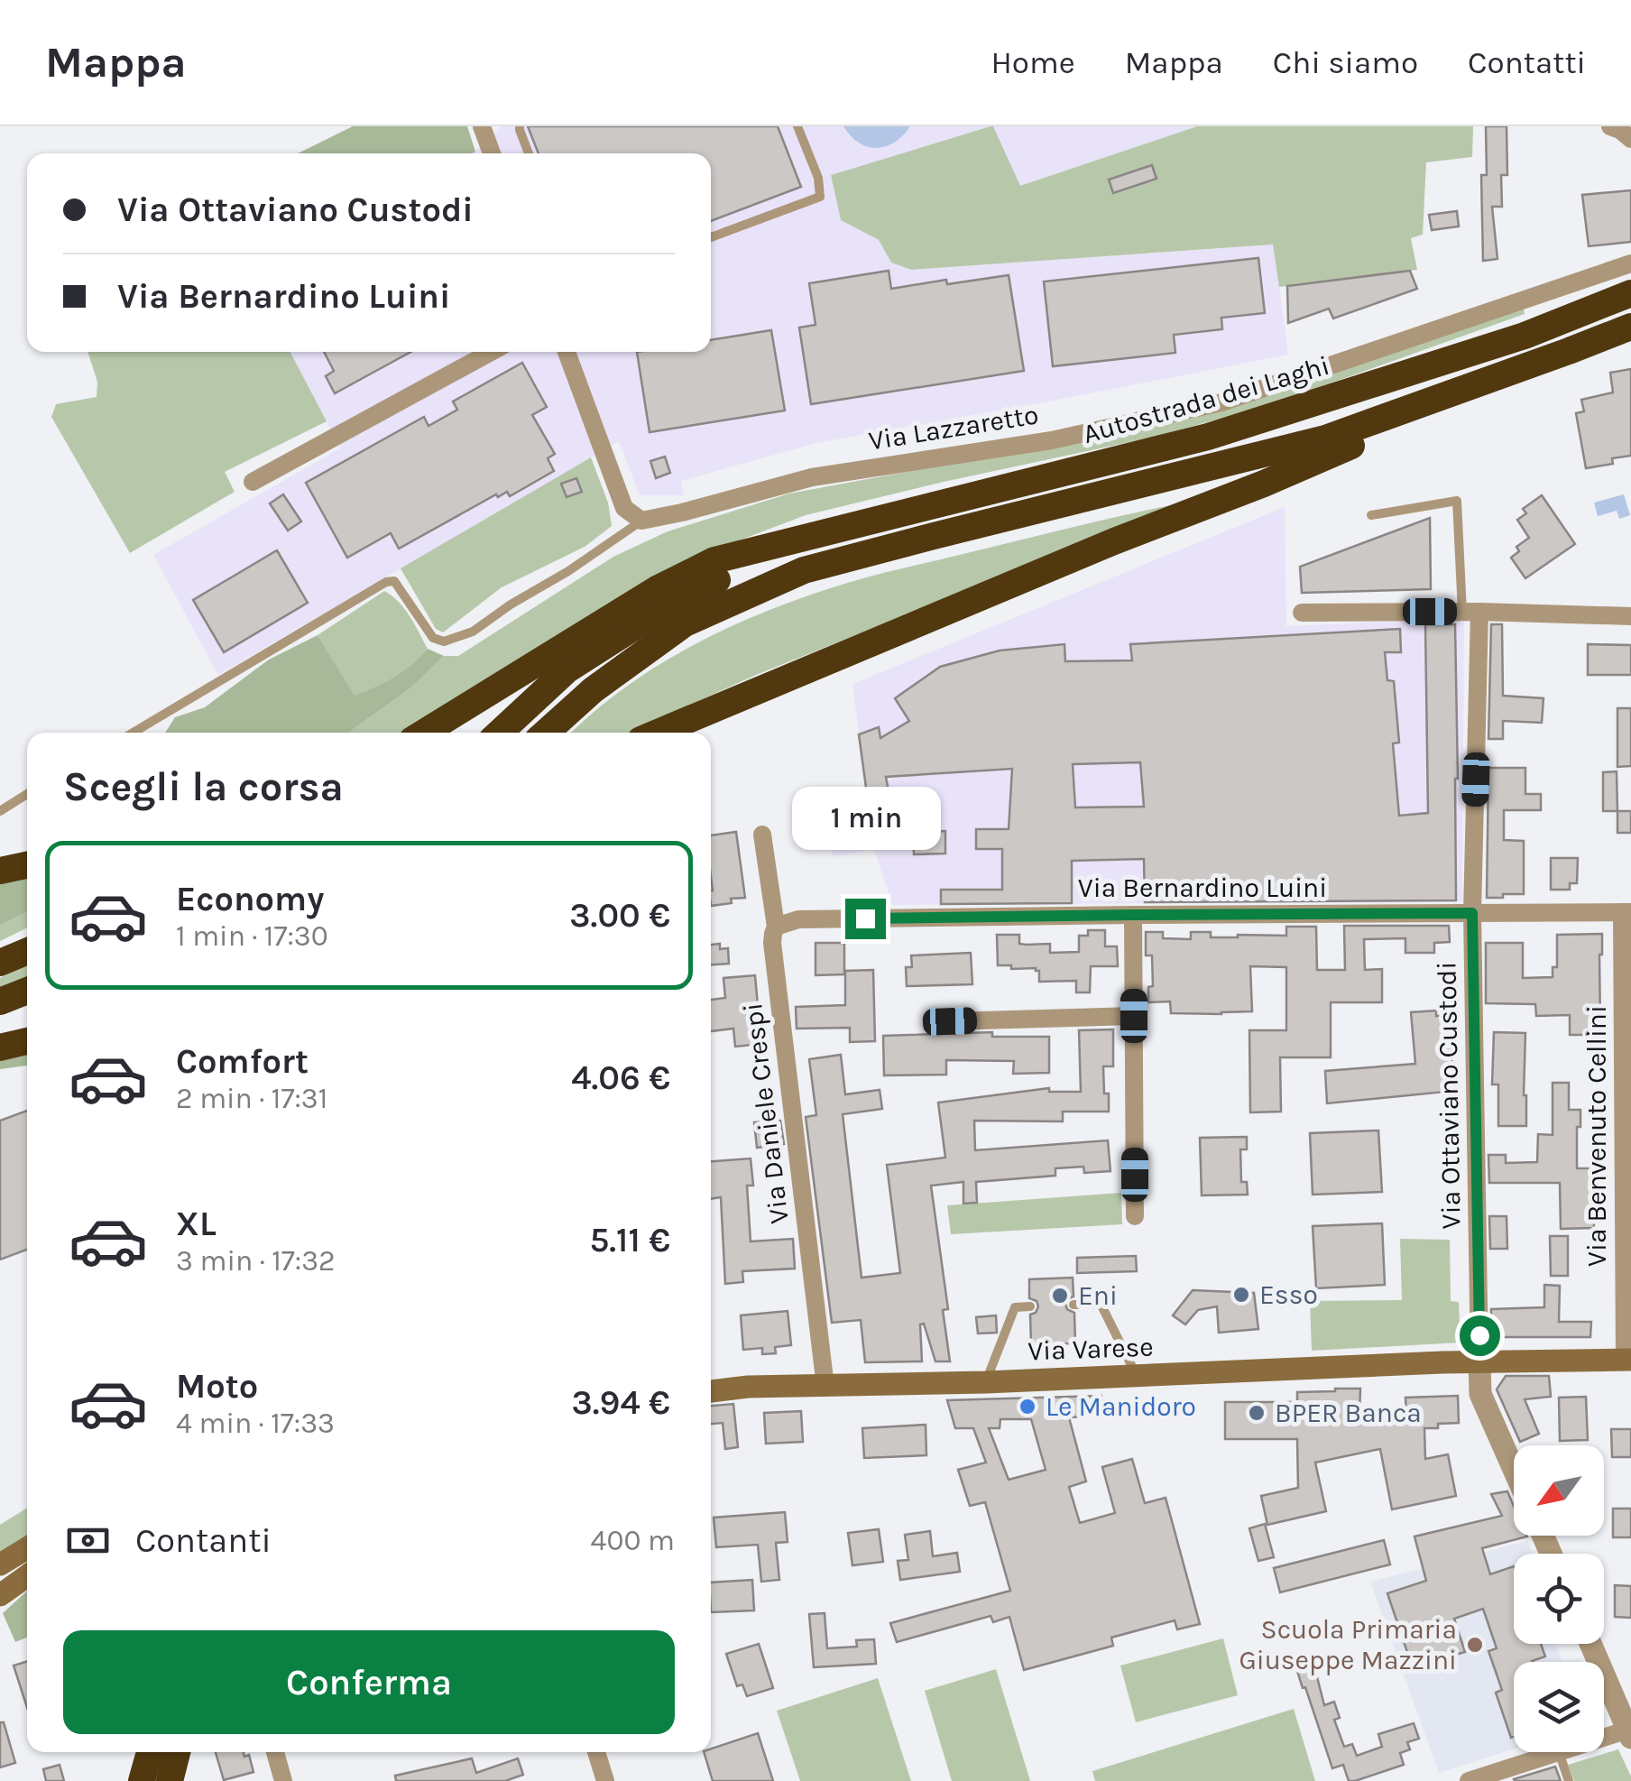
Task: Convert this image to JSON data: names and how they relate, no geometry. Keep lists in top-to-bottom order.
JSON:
{
  "streets": {
    "highway": ["Autostrada dei Laghi"],
    "main road": ["Via Varese"],
    "street": [
      "Via Lazzaretto",
      "Via Bernardino Luini",
      "Via Ottaviano Custodi",
      "Via Daniele Crespi",
      "Via Benvenuto Cellini"
    ]
  },
  "crossings": [
    ["Via Bernardino Luini", "Via Ottaviano Custodi"],
    ["Via Bernardino Luini", "Via Daniele Crespi"],
    ["Via Bernardino Luini", "Via Benvenuto Cellini"],
    ["Via Ottaviano Custodi", "Via Varese"],
    ["Via Daniele Crespi", "Via Varese"],
    ["Via Benvenuto Cellini", "Via Varese"]
  ],
  "places": [
    "Esso",
    "Eni",
    "Le Manidoro",
    "BPER Banca",
    "Scuola Primaria Giuseppe Mazzini"
  ],
  "north": "bottom left",
  "page": {
    "header": "Mappa",
    "nav": [
      "Home",
      "Mappa",
      "Chi siamo",
      "Contatti"
    ],
    "banner": ["Via Ottaviano Custodi", "Via Bernardino Luini"],
    "heading": "Scegli la corsa",
    "bubble": "1 min",
    "list": [
      {
        "name": "Economy",
        "note": "1 min · 17:30",
        "value": "3.00 €"
      },
      {
        "name": "Comfort",
        "note": "2 min · 17:31",
        "value": "4.06 €"
      },
      {
        "name": "XL",
        "note": "3 min · 17:32",
        "value": "5.11 €"
      },
      {
        "name": "Moto",
        "note": "4 min · 17:33",
        "value": "3.94 €"
      }
    ],
    "pay": ["Contanti", "400 m"],
    "buttons": "Conferma"
  }
}
